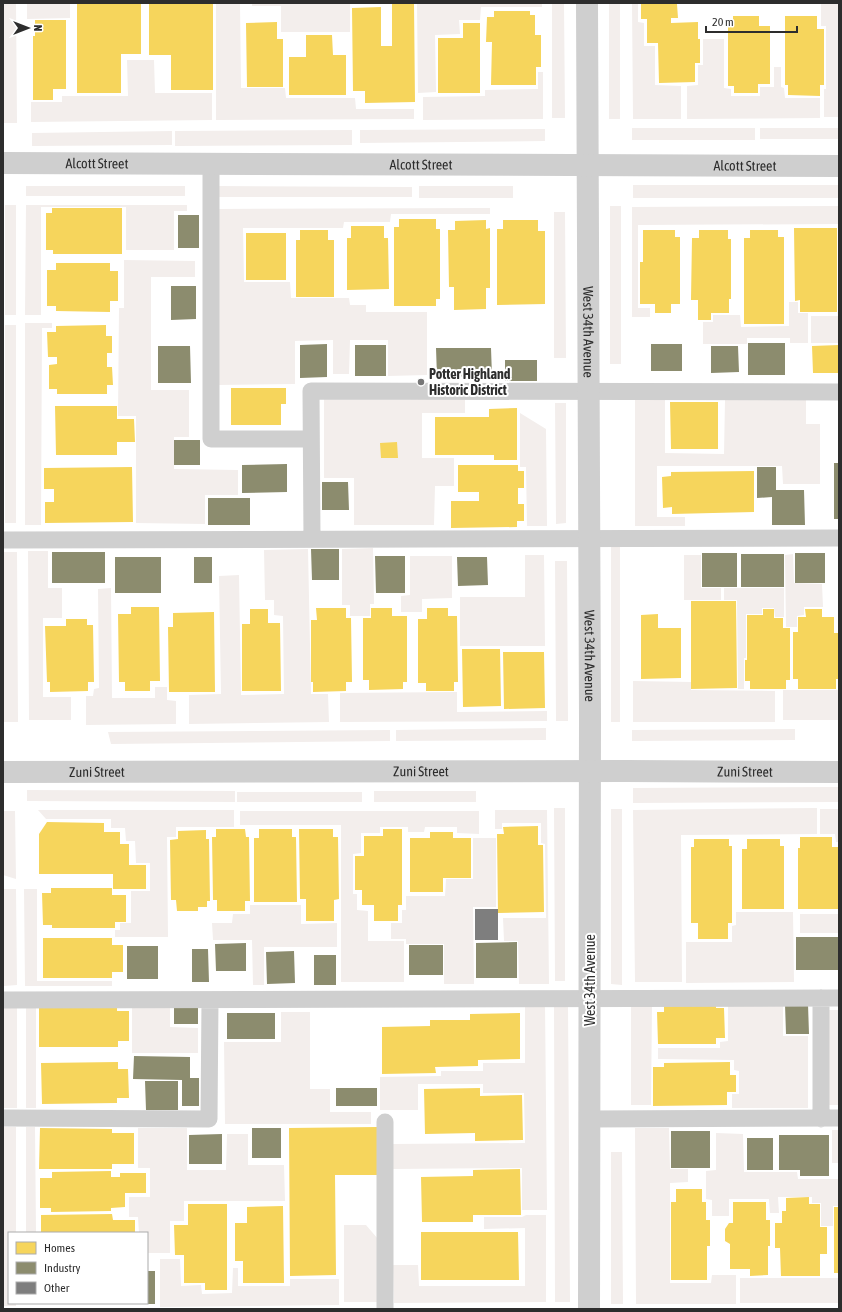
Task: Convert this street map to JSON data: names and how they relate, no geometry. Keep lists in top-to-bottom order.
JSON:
{
  "streets": {
    "street": ["Alcott Street", "West 34th Avenue", "Zuni Street"]
  },
  "crossings": [
    ["Alcott Street", "West 34th Avenue"],
    ["West 34th Avenue", "Zuni Street"]
  ],
  "places": ["Potter Highland Historic District"],
  "legend": ["Homes", "Industry", "Other"],
  "scale_bar": "20 m",
  "north": "right"
}
